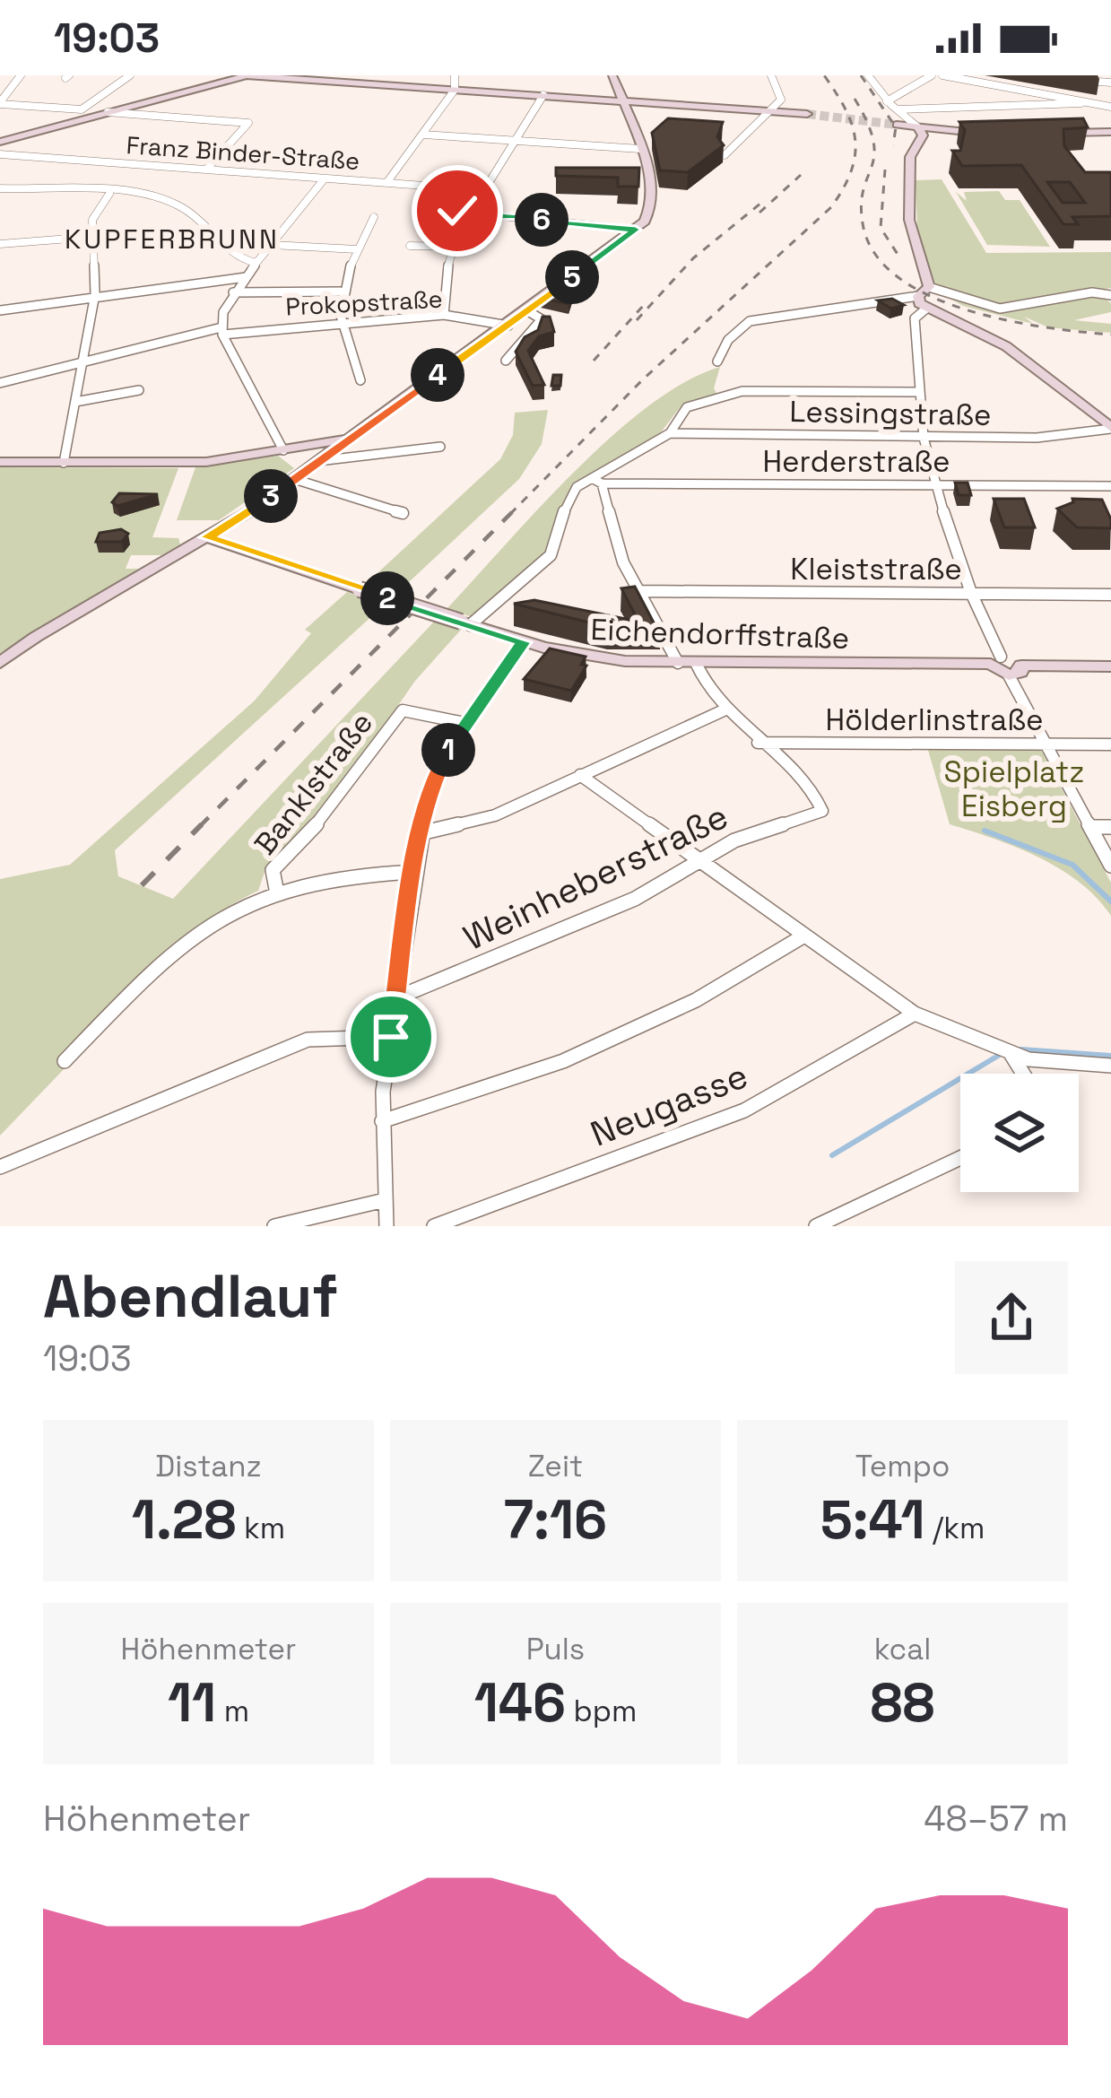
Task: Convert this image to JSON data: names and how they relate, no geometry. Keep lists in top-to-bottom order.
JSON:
{
  "streets": {
    "street": [
      "Franz Binder-Straße",
      "Prokopstraße",
      "Lessingstraße",
      "Herderstraße",
      "Kleiststraße",
      "Eichendorffstraße",
      "Hölderlinstraße",
      "Banklstraße",
      "Weinheberstraße",
      "Neugasse"
    ]
  },
  "crossings": [
    ["Hölderlinstraße", "Weinheberstraße"]
  ],
  "districts": ["KUPFERBRUNN"],
  "parks": ["Spielplatz Eisberg"],
  "page": {
    "status": "19:03",
    "pins": [
      "6",
      "5",
      "4",
      "3",
      "2",
      "1"
    ],
    "heading": ["Abendlauf", "19:03"],
    "stats": [
      ["Distanz", "1.28 km"],
      ["Zeit", "7:16"],
      ["Tempo", "5:41 /km"],
      ["Höhenmeter", "11 m"],
      ["Puls", "146 bpm"],
      ["kcal", "88"]
    ],
    "chart": ["Höhenmeter", "48–57 m"]
  }
}
